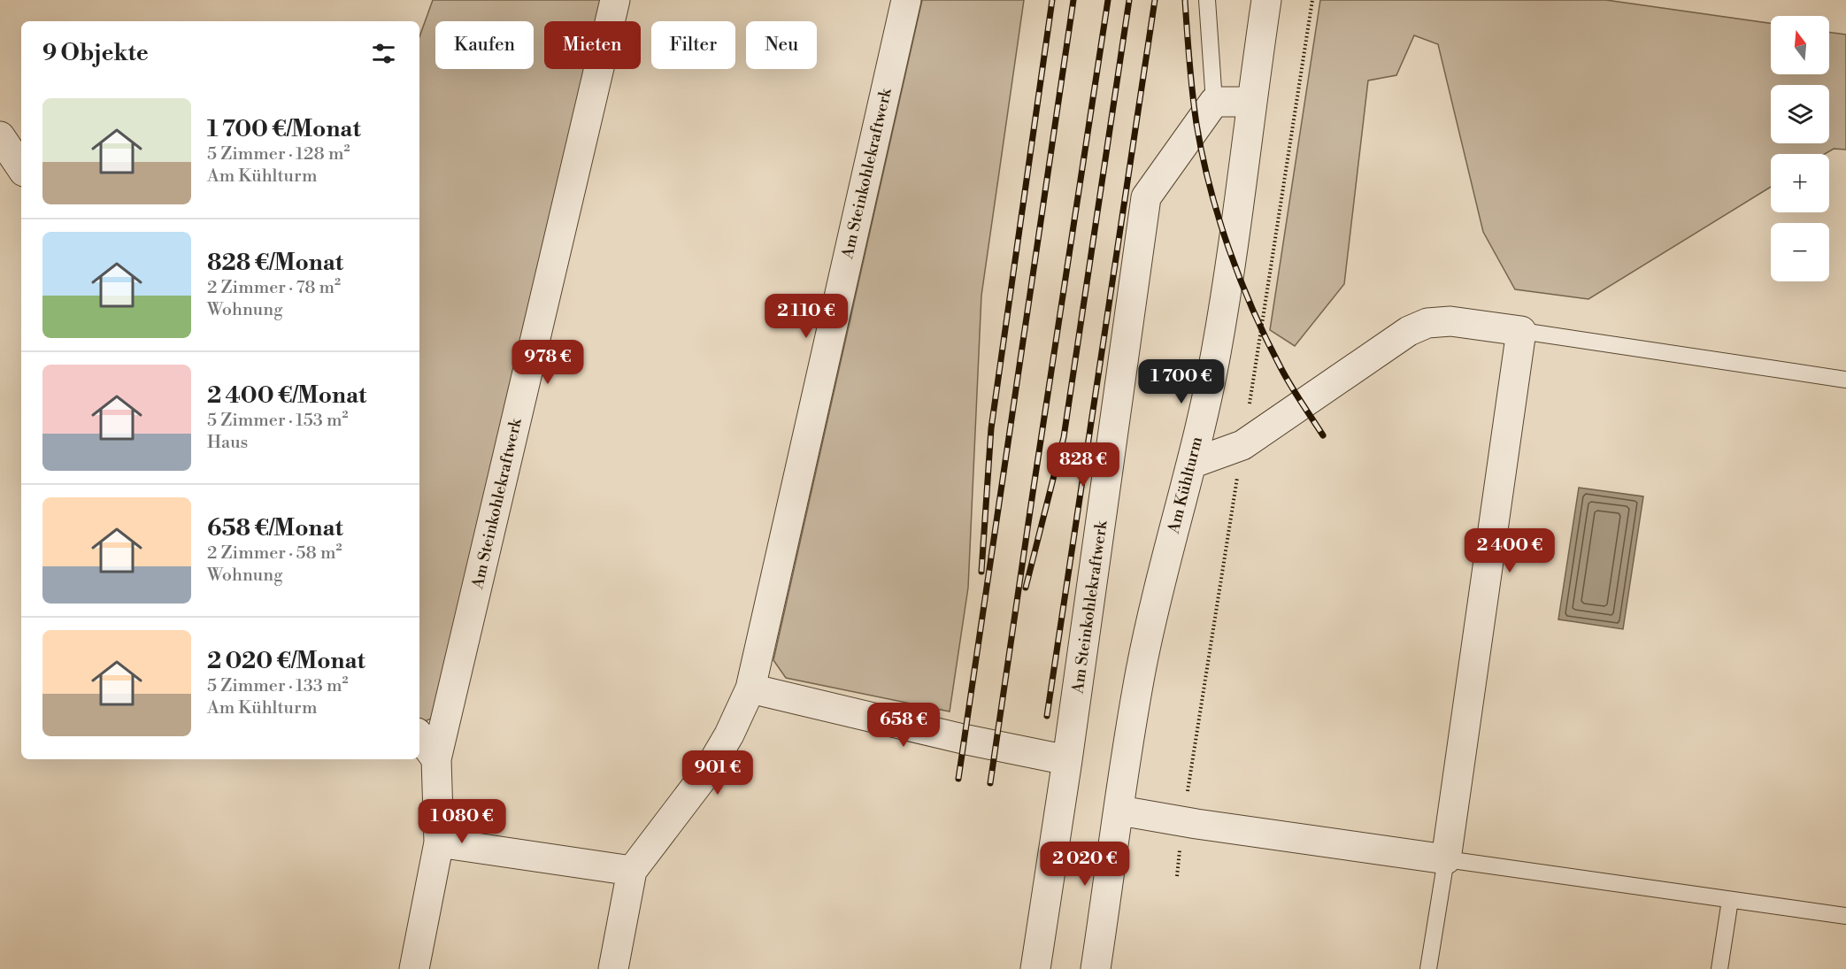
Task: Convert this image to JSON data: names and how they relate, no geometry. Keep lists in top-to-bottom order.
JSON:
{
  "streets": {
    "street": ["Am Steinkohlekraftwerk", "Am Kühlturm"]
  },
  "north": "top",
  "page": {
    "map_buttons": ["+", "−"],
    "chip": [
      "Kaufen",
      "Mieten",
      "Filter",
      "Neu"
    ],
    "heading": "9 Objekte",
    "list": [
      {
        "name": "1 700 €/Monat",
        "note": "5 Zimmer · 128 m² · Am Kühlturm"
      },
      {
        "name": "828 €/Monat",
        "note": "2 Zimmer · 78 m² · Wohnung"
      },
      {
        "name": "2 400 €/Monat",
        "note": "5 Zimmer · 153 m² · Haus"
      },
      {
        "name": "658 €/Monat",
        "note": "2 Zimmer · 58 m² · Wohnung"
      },
      {
        "name": "2 020 €/Monat",
        "note": "5 Zimmer · 133 m² · Am Kühlturm"
      }
    ],
    "price": [
      "2 110 €",
      "978 €",
      "1 700 €",
      "828 €",
      "2 400 €",
      "658 €",
      "901 €",
      "1 080 €",
      "2 020 €"
    ]
  }
}
